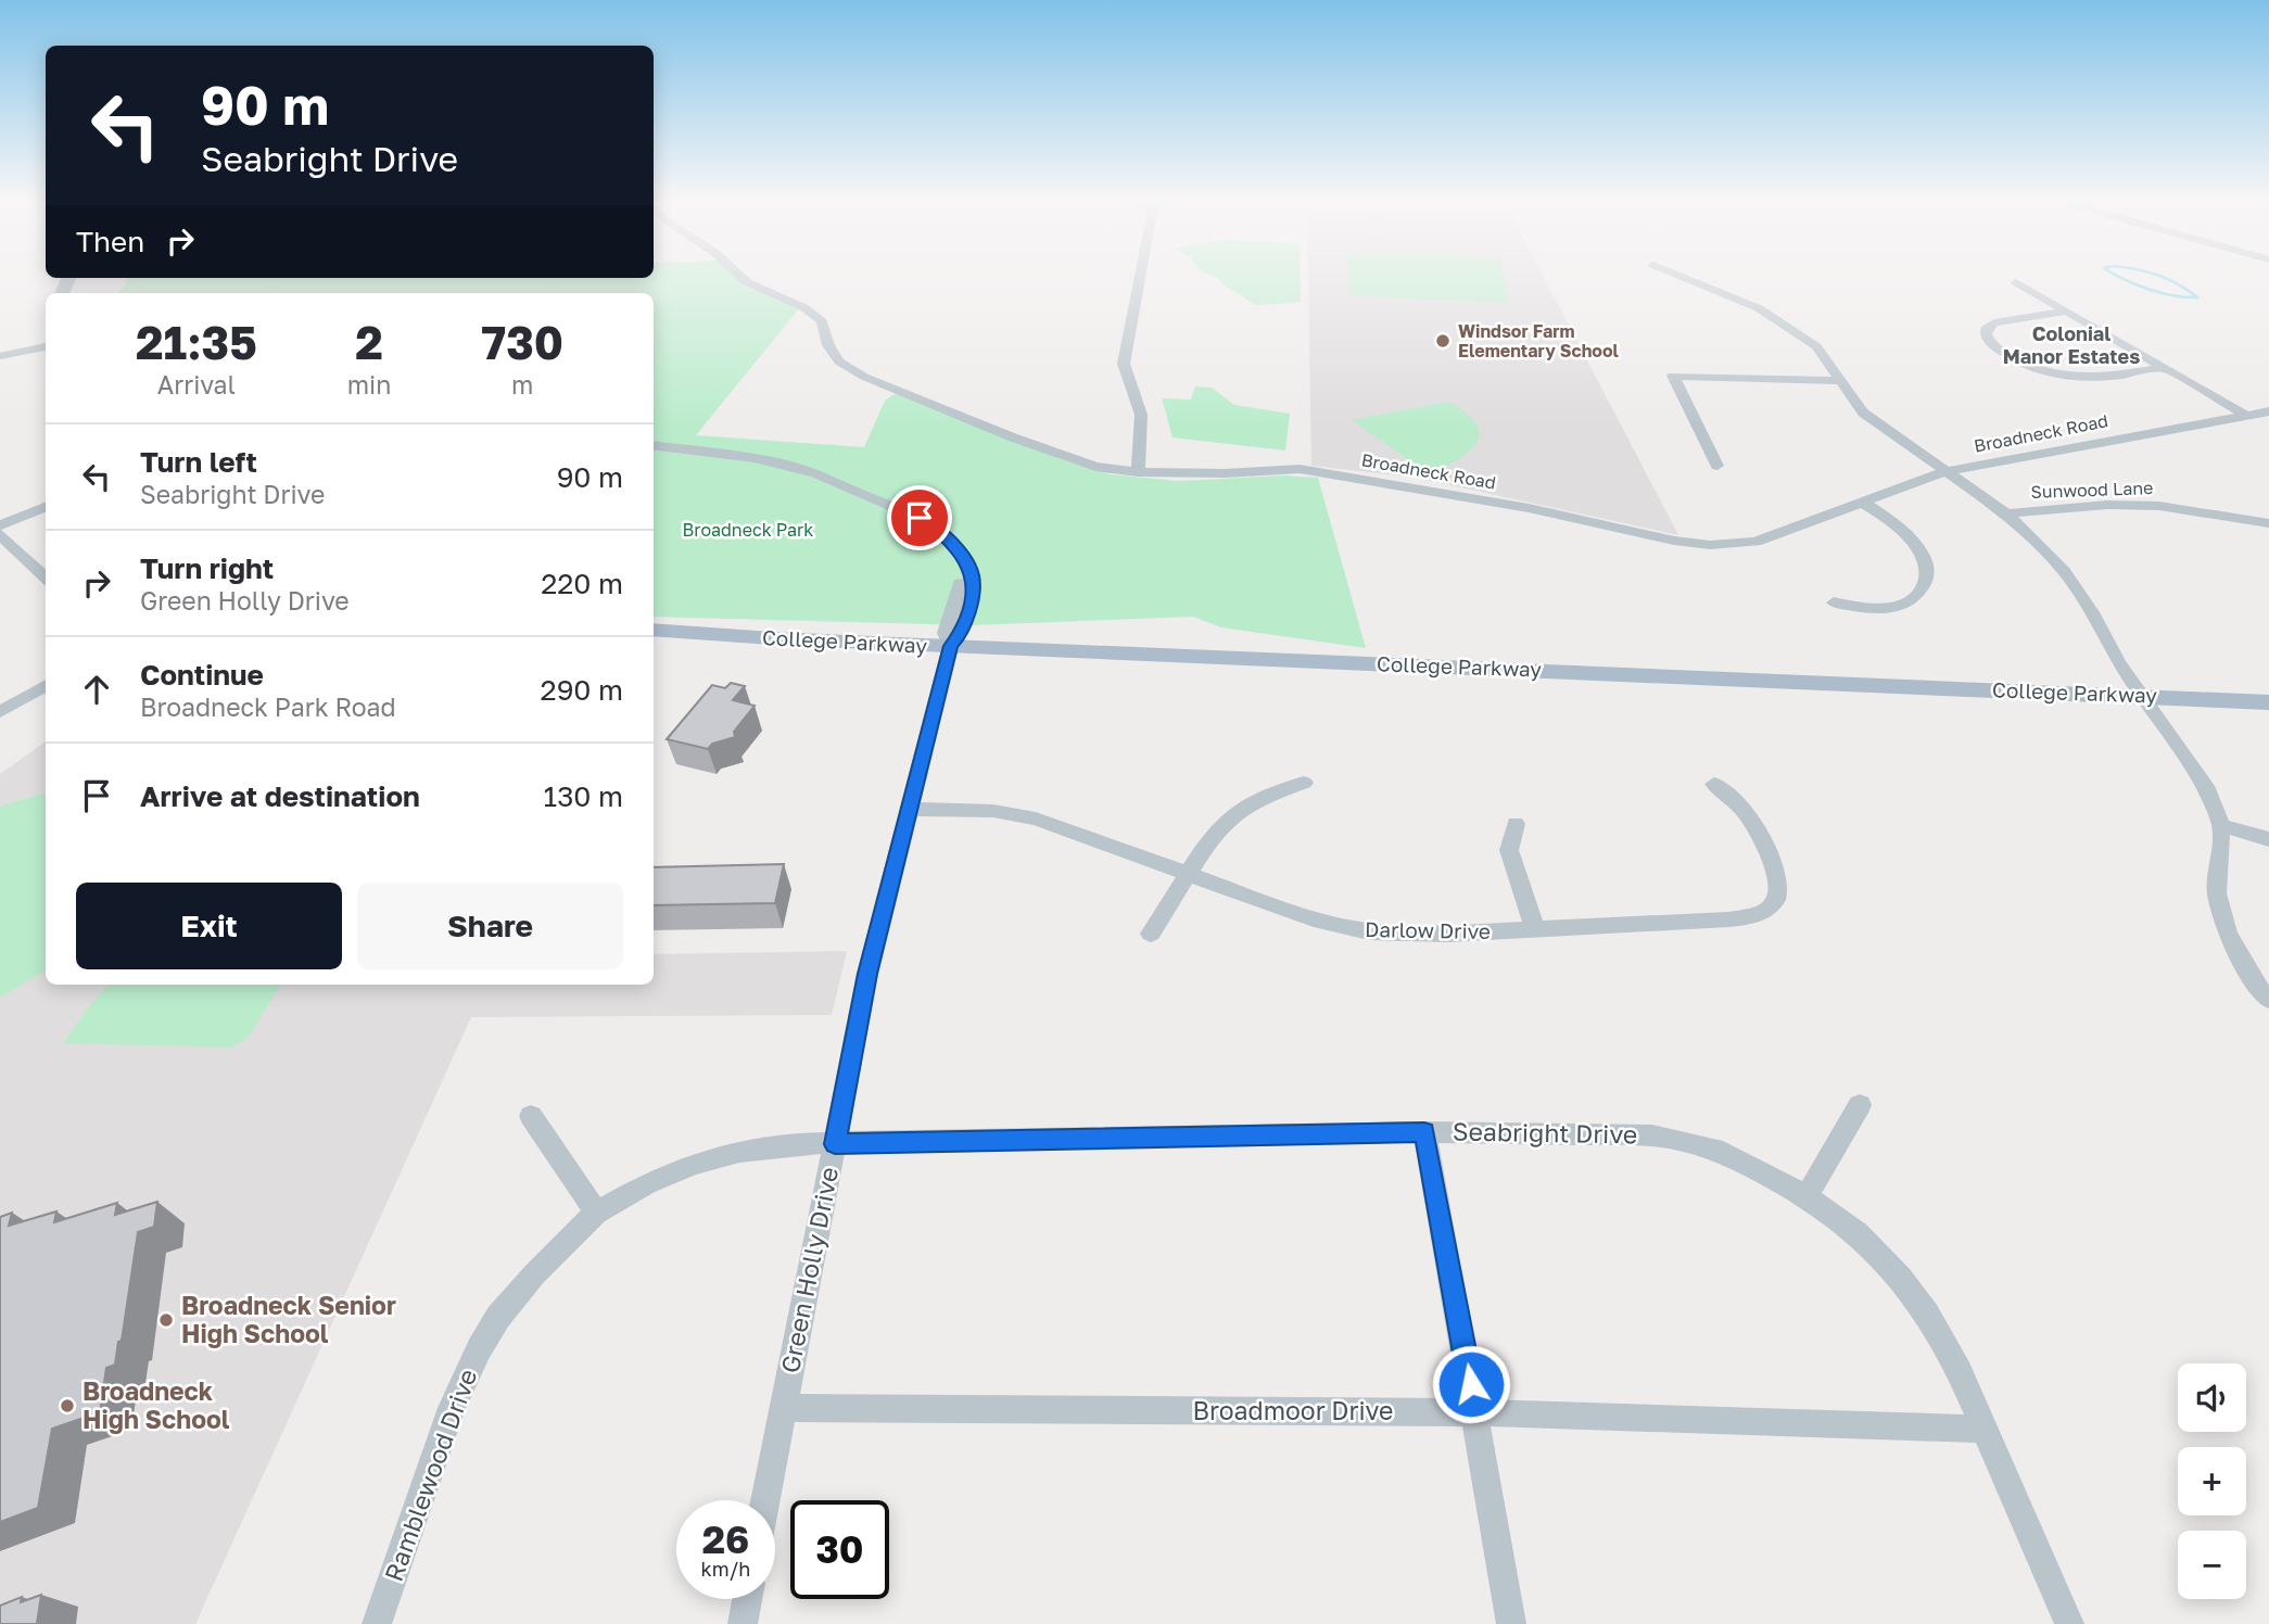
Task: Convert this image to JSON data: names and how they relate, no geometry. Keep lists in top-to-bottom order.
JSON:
{
  "streets": {
    "main road": ["College Parkway"],
    "street": [
      "Broadneck Road",
      "Sunwood Lane",
      "Darlow Drive",
      "Seabright Drive",
      "Green Holly Drive",
      "Broadmoor Drive",
      "Ramblewood Drive"
    ]
  },
  "crossings": [
    ["College Parkway", "Green Holly Drive"],
    ["Darlow Drive", "Green Holly Drive"],
    ["Seabright Drive", "Green Holly Drive"],
    ["Seabright Drive", "Broadmoor Drive"],
    ["Seabright Drive", "Ramblewood Drive"],
    ["Green Holly Drive", "Broadmoor Drive"],
    ["Green Holly Drive", "Ramblewood Drive"]
  ],
  "districts": ["Colonial Manor Estates"],
  "parks": ["Broadneck Park"],
  "places": ["Windsor Farm Elementary School", "Broadneck Senior High School", "Broadneck High School"],
  "page": {
    "turn": ["90 m", "Seabright Drive"],
    "then": "Then",
    "eta": [
      "21:35",
      "Arrival",
      "2",
      "min",
      "730",
      "m"
    ],
    "list": [
      {
        "name": "Turn left",
        "note": "Seabright Drive",
        "value": "90 m"
      },
      {
        "name": "Turn right",
        "note": "Green Holly Drive",
        "value": "220 m"
      },
      {
        "name": "Continue",
        "note": "Broadneck Park Road",
        "value": "290 m"
      },
      {
        "name": "Arrive at destination",
        "value": "130 m"
      }
    ],
    "buttons": ["Exit", "Share"],
    "map_buttons": ["+", "−"],
    "speed": "26 km/h",
    "limit": "30"
  }
}
